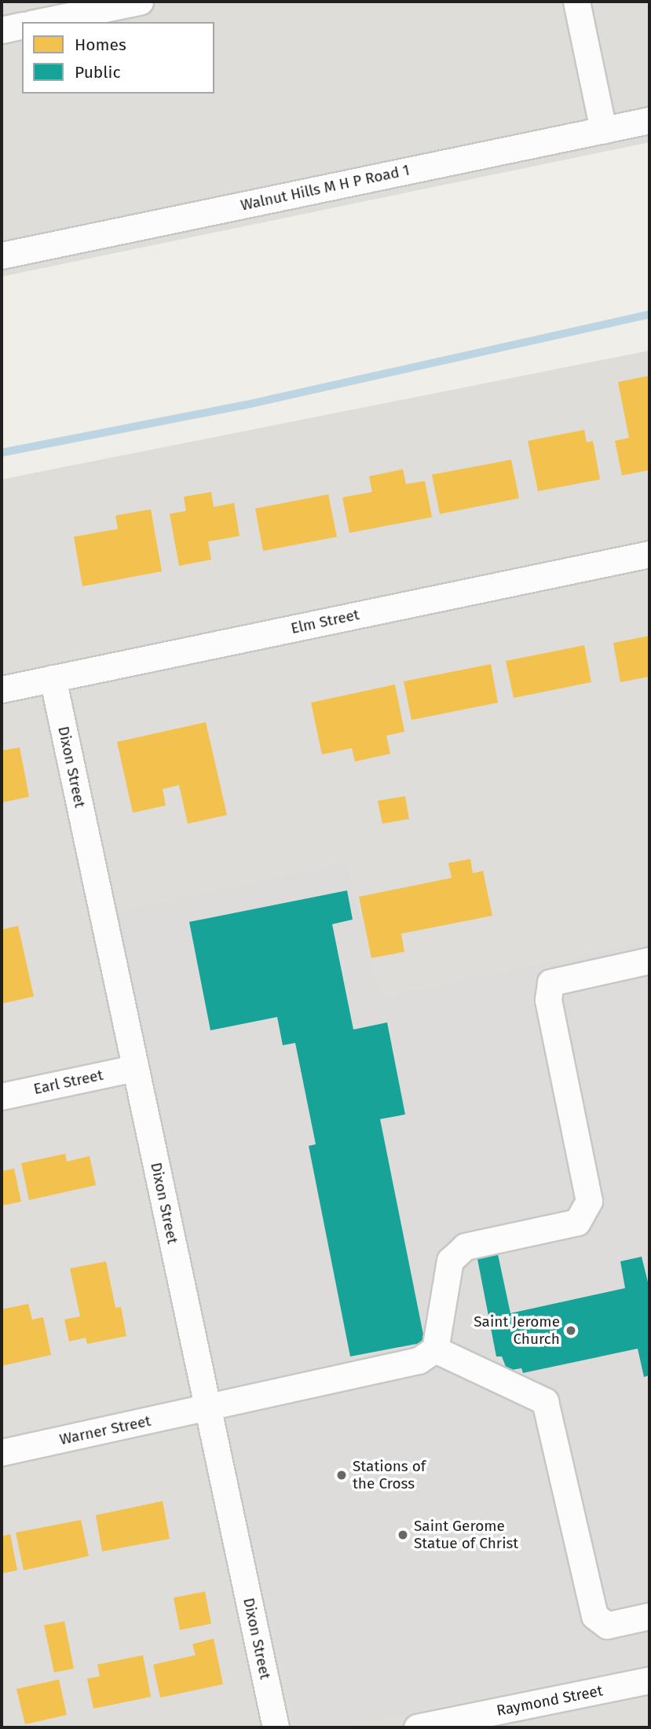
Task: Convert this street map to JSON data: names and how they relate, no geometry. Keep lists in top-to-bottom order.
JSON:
{
  "streets": {
    "street": [
      "Walnut Hills M H P Road 1",
      "Elm Street",
      "Dixon Street",
      "Earl Street",
      "Warner Street",
      "Raymond Street"
    ]
  },
  "crossings": [
    ["Elm Street", "Dixon Street"],
    ["Dixon Street", "Earl Street"],
    ["Dixon Street", "Warner Street"]
  ],
  "places": ["Saint Jerome Church", "Stations of the Cross", "Saint Gerome Statue of Christ"],
  "legend": ["Homes", "Public"]
}
